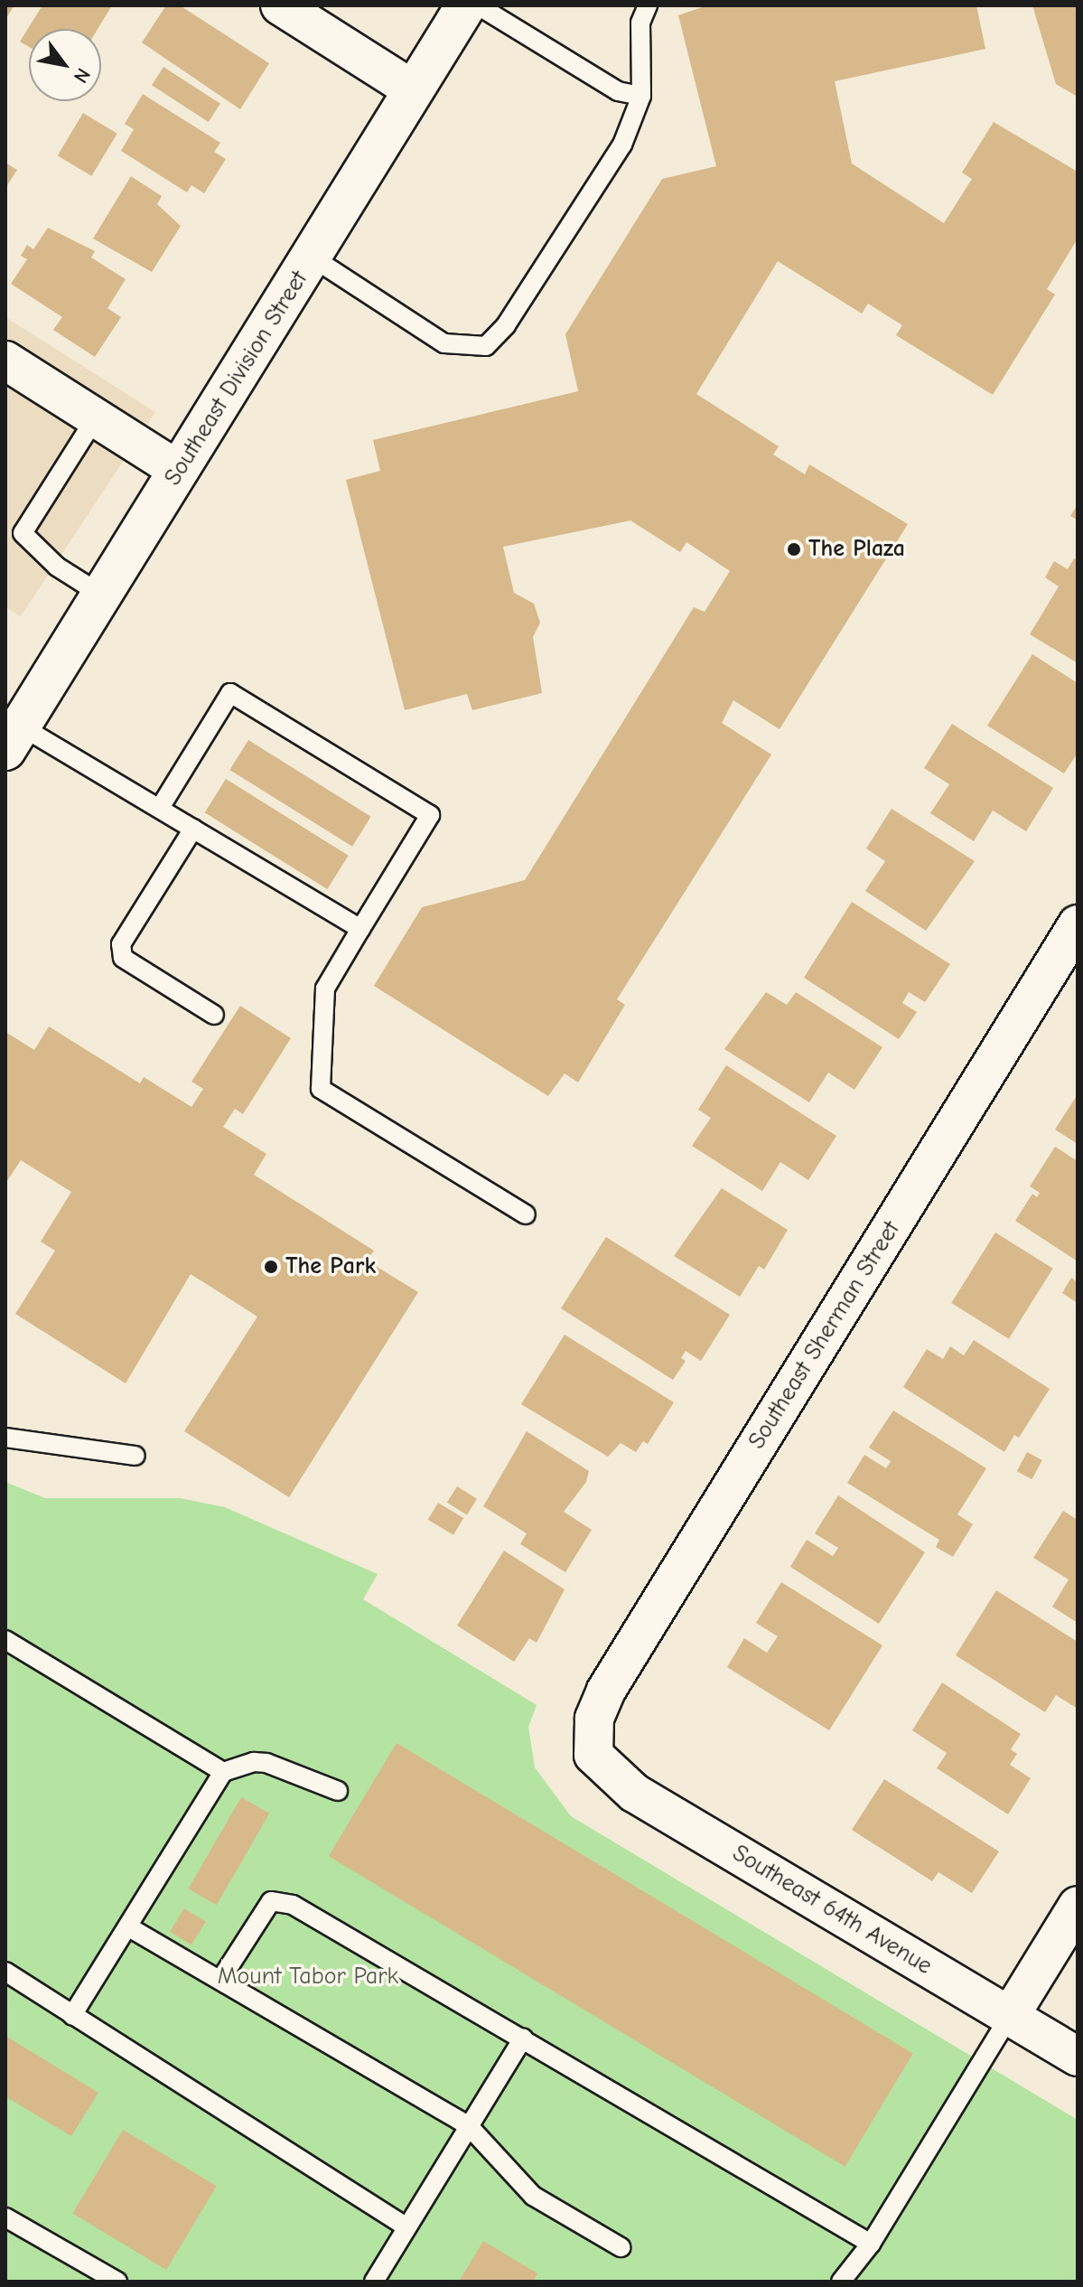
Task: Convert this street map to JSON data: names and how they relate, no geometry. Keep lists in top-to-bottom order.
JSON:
{
  "streets": {
    "main road": ["Southeast Division Street"],
    "street": ["Southeast Sherman Street", "Southeast 64th Avenue"]
  },
  "crossings": [
    ["Southeast Sherman Street", "Southeast 64th Avenue"]
  ],
  "parks": ["Mount Tabor Park"],
  "places": ["The Plaza", "The Park"],
  "north": "bottom right"
}
